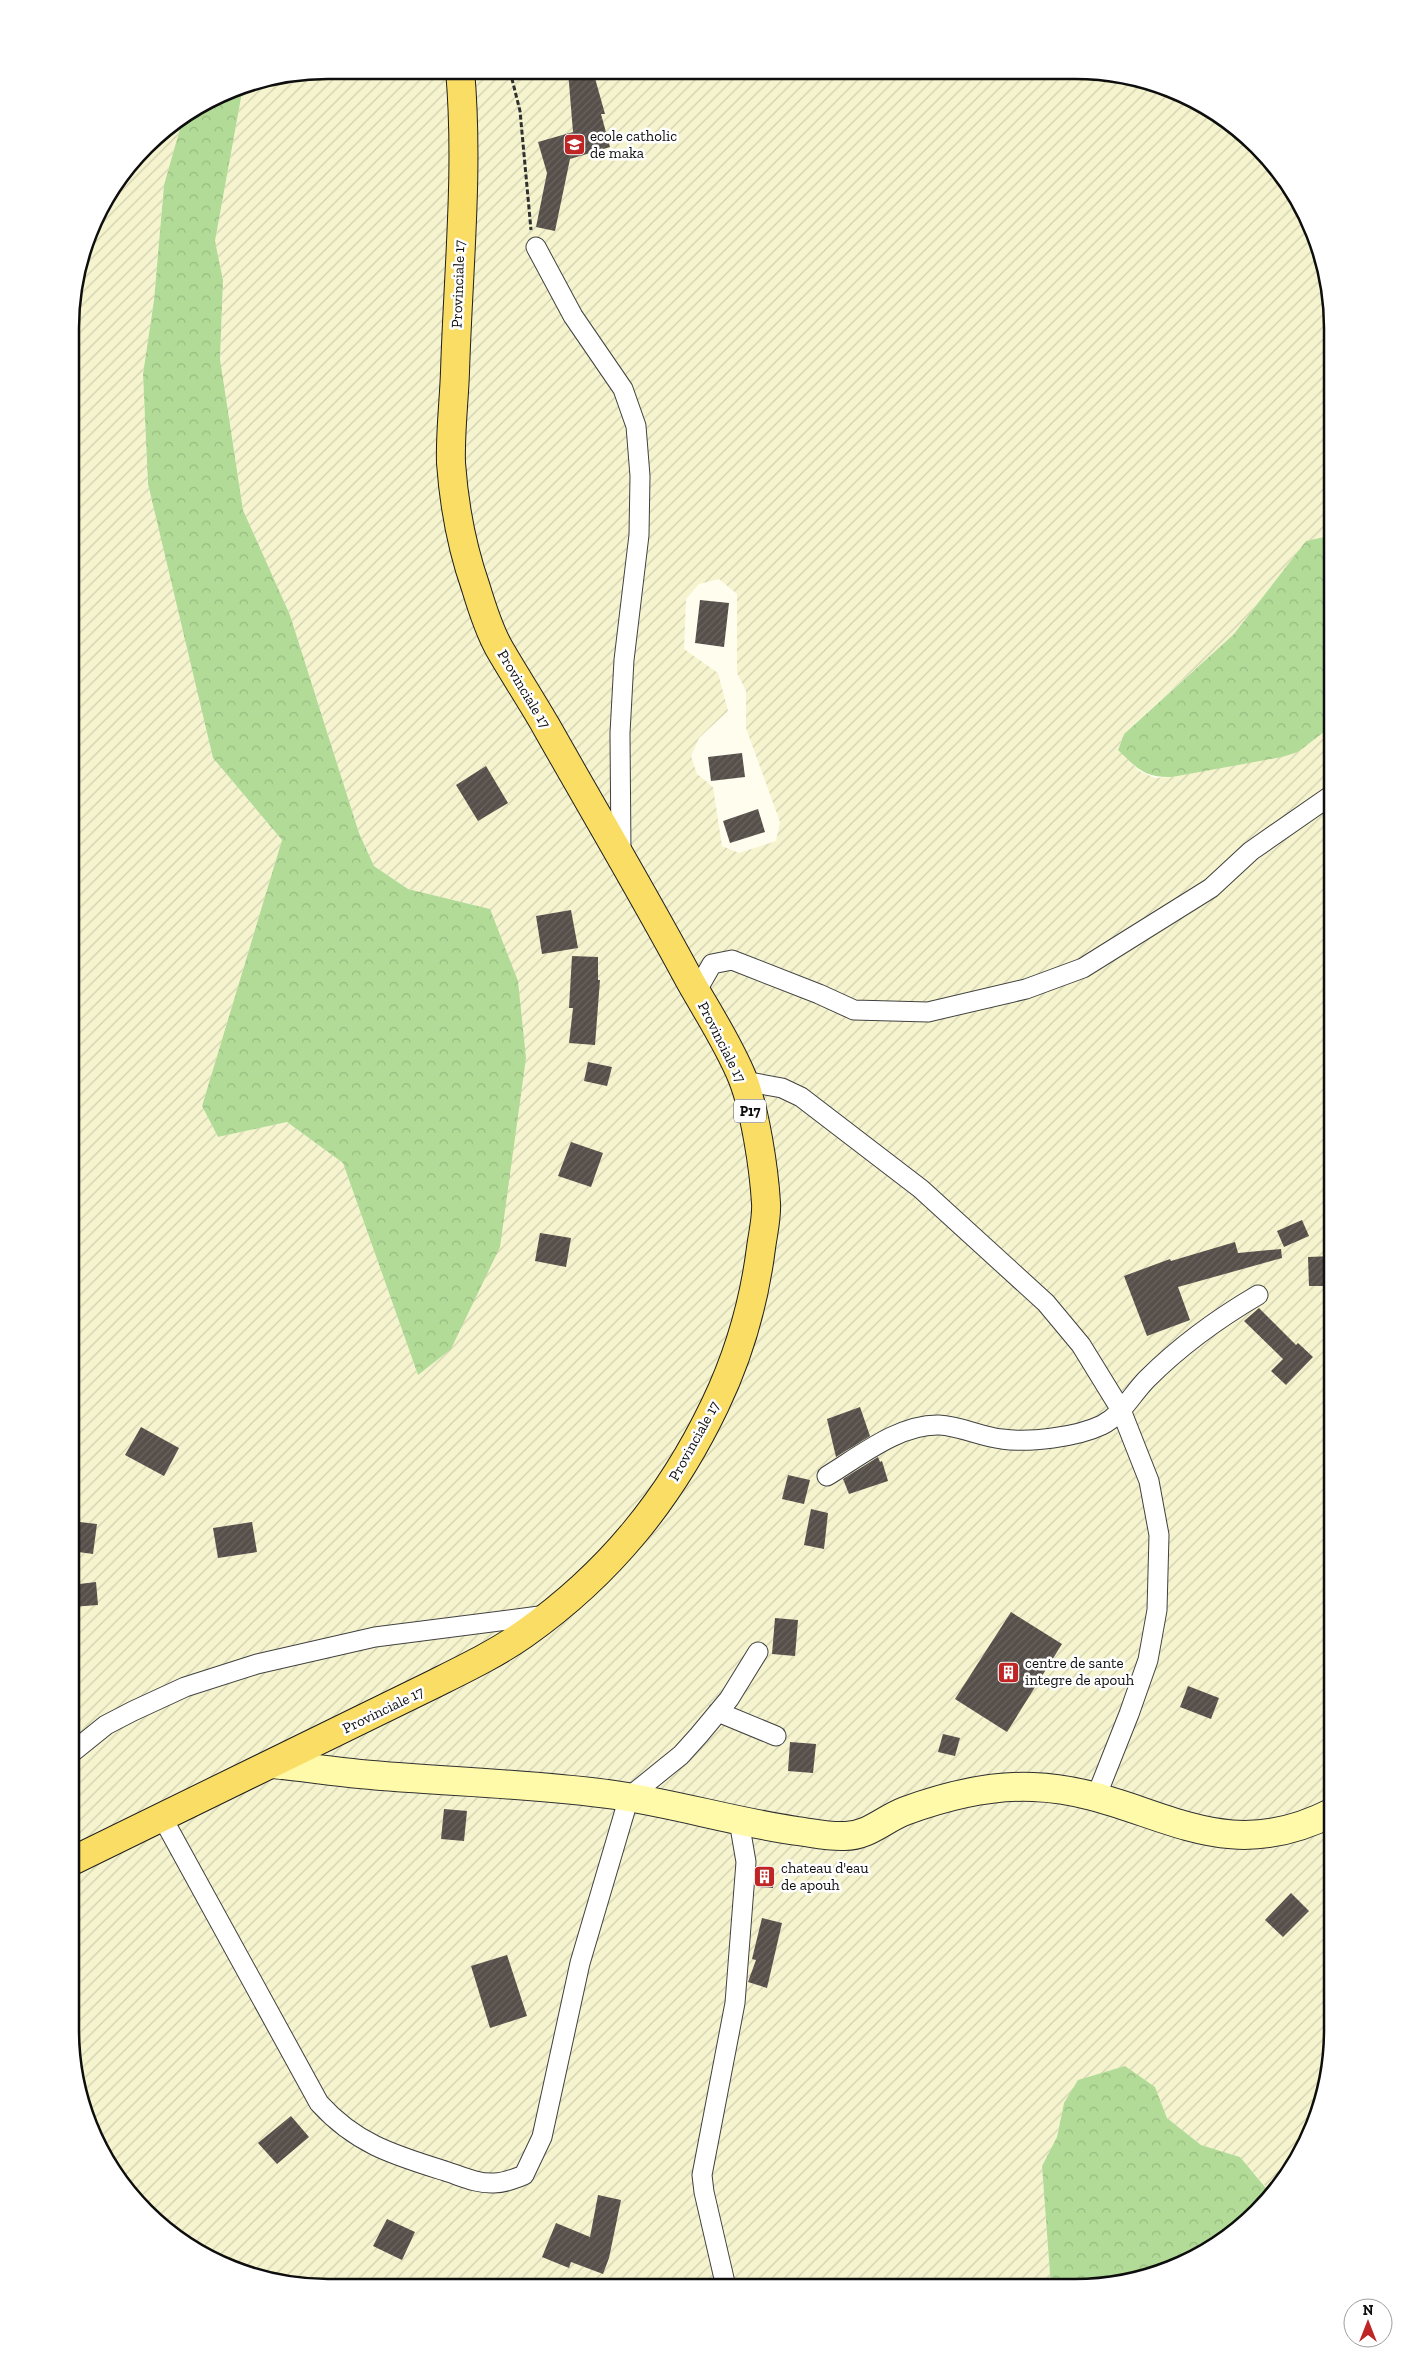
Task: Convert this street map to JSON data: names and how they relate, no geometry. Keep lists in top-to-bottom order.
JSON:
{
  "streets": {
    "main road": ["Provinciale 17", "P17"]
  },
  "places": {
    "school or university": ["ecole catholic de maka"],
    "building": ["centre de sante integre de apouh", "chateau d'eau de apouh"]
  },
  "north": "top"
}
